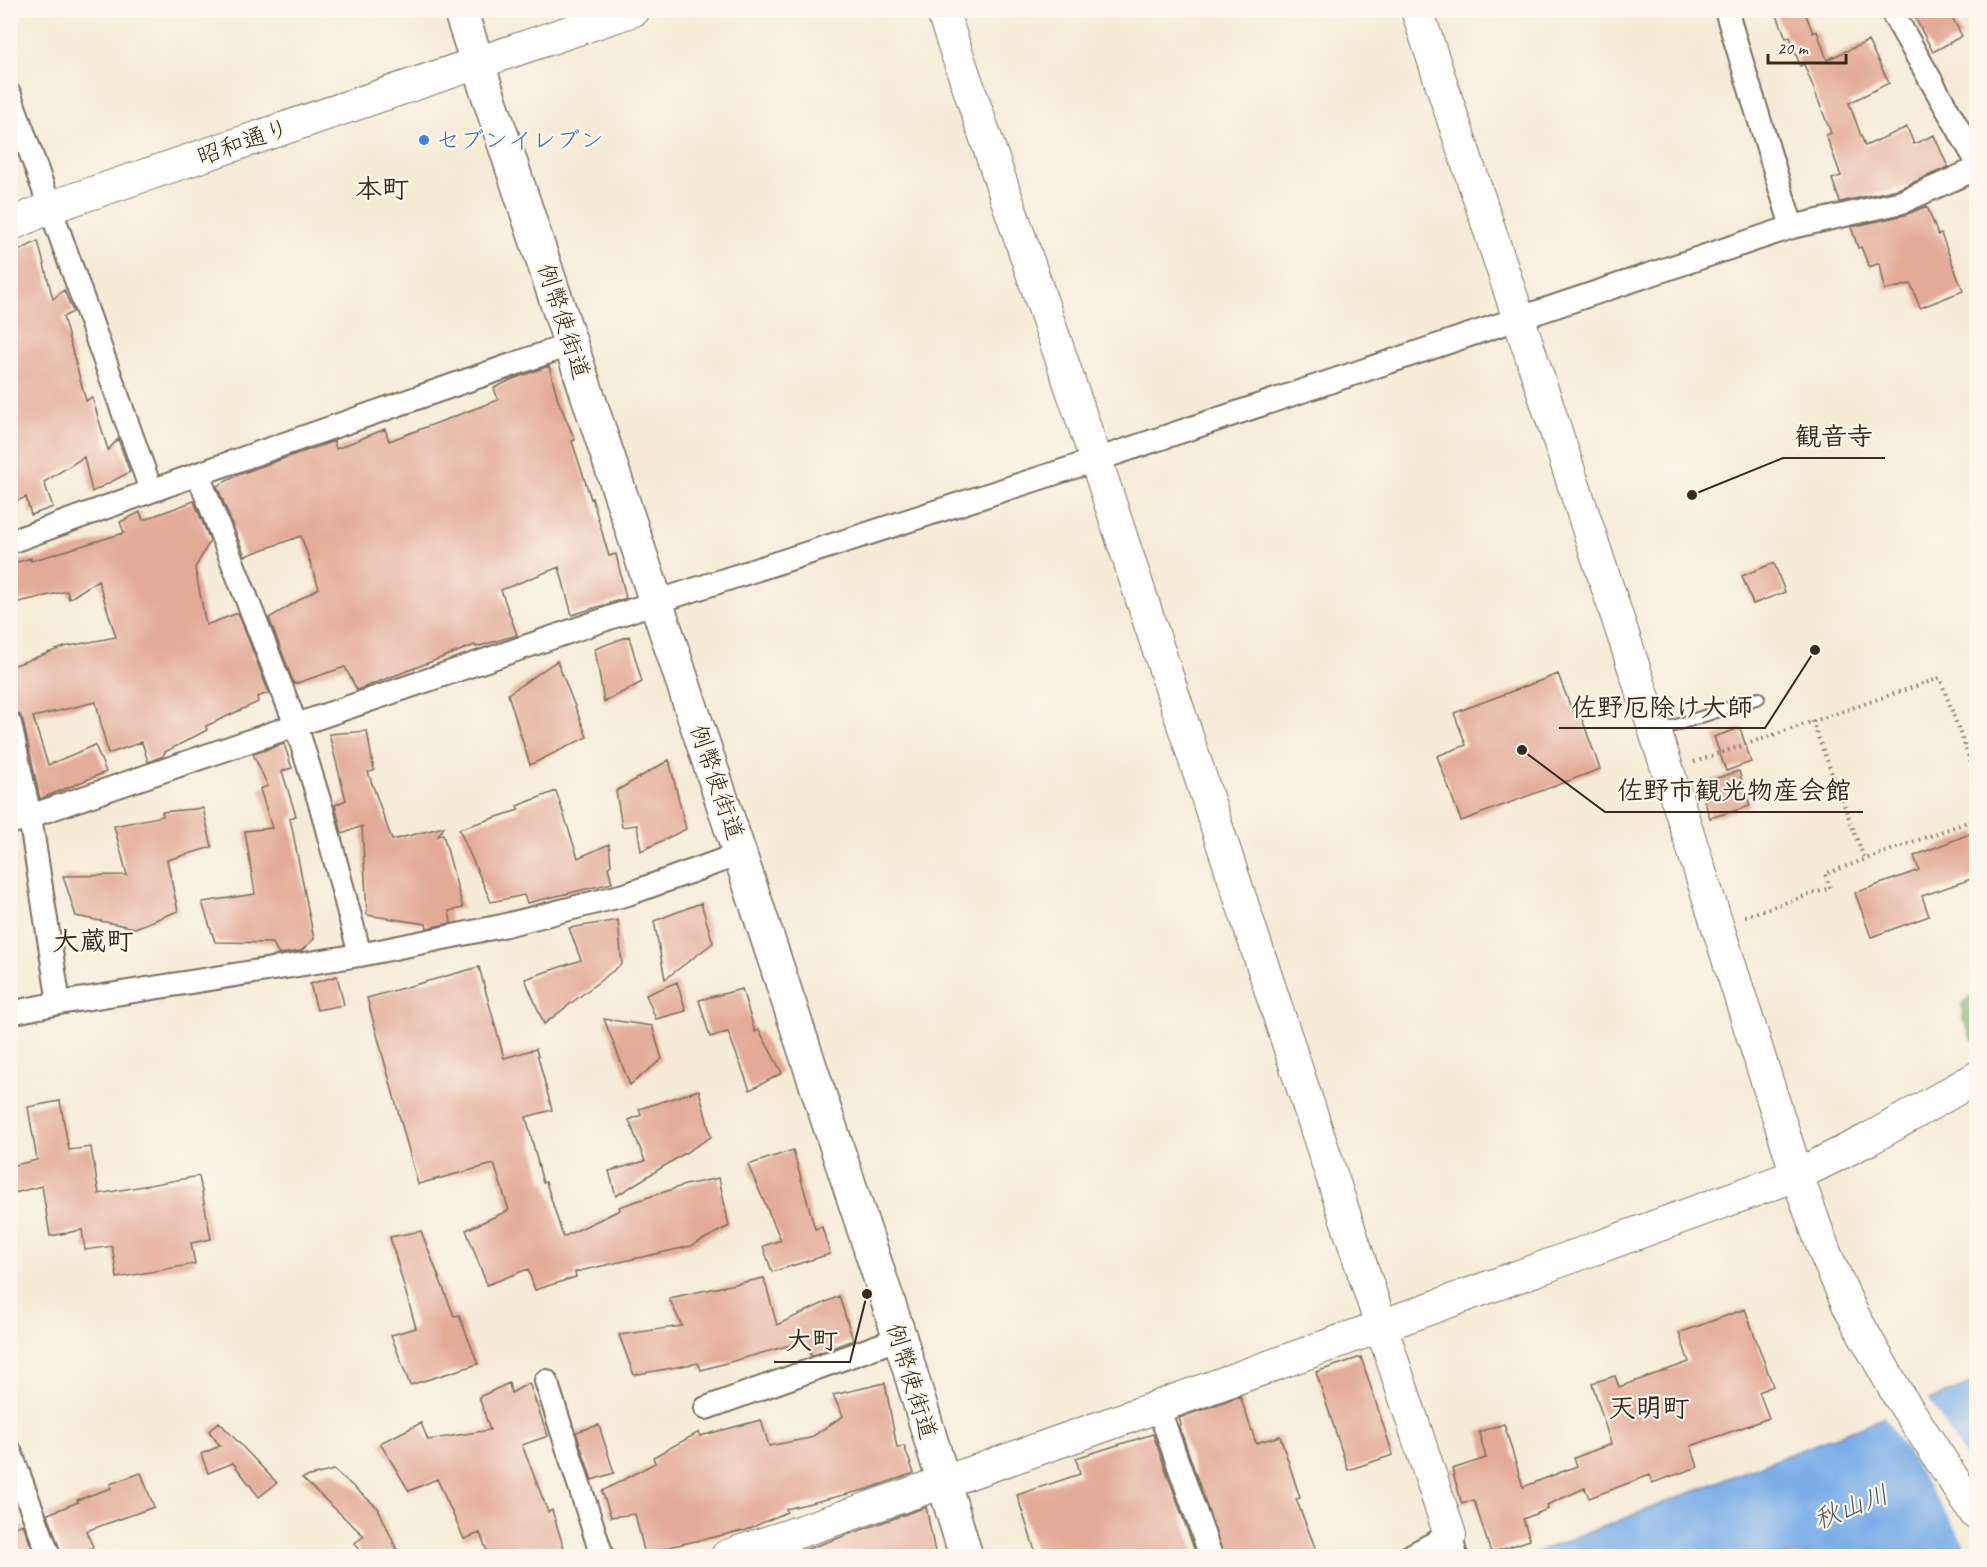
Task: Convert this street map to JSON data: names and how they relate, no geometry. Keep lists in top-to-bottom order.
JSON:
{
  "streets": {
    "main road": ["例幣使街道"],
    "street": ["昭和通り"]
  },
  "crossings": [
    ["昭和通り", "例幣使街道"]
  ],
  "districts": ["本町", "大蔵町", "天明町"],
  "water": ["秋山川"],
  "places": [
    "セブンイレブン",
    "観音寺",
    "佐野厄除け大師",
    "佐野市観光物産会館",
    "大町"
  ],
  "scale_bar": "20 m"
}
